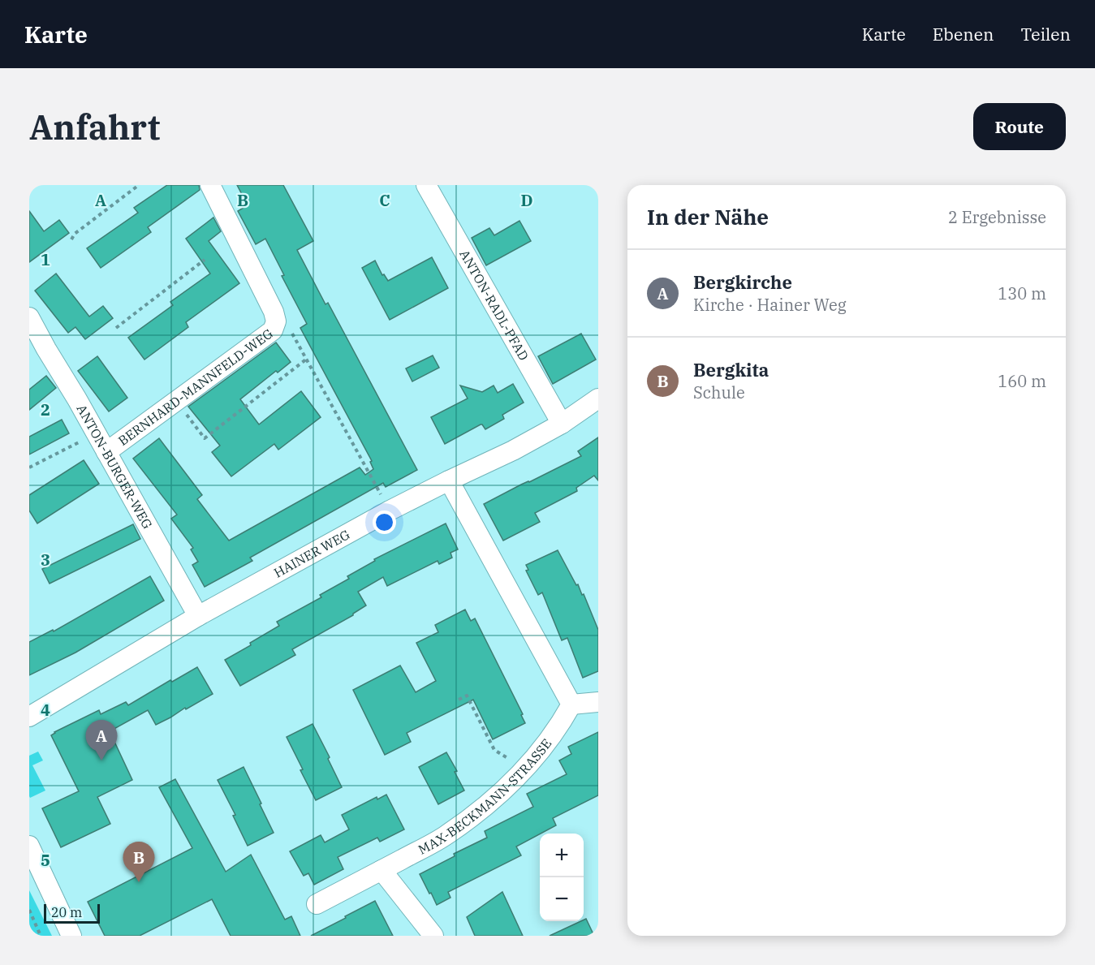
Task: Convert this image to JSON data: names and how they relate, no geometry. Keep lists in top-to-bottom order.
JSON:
{
  "streets": {
    "street": [
      "ANTON-RADL-PFAD",
      "BERNHARD-MANNFELD-WEG",
      "ANTON-BURGER-WEG",
      "HAINER WEG",
      "MAX-BECKMANN-STRASSE"
    ]
  },
  "crossings": [
    ["ANTON-RADL-PFAD", "HAINER WEG"],
    ["BERNHARD-MANNFELD-WEG", "ANTON-BURGER-WEG"],
    ["ANTON-BURGER-WEG", "HAINER WEG"]
  ],
  "scale_bar": "20 m",
  "page": {
    "header": "Karte",
    "nav": ["Karte", "Ebenen", "Teilen"],
    "buttons": "Route",
    "title": "Anfahrt",
    "heading": ["In der Nähe", "2 Ergebnisse"],
    "list": [
      {
        "mark": "A",
        "name": "Bergkirche",
        "note": "Kirche · Hainer Weg",
        "value": "130 m"
      },
      {
        "mark": "B",
        "name": "Bergkita",
        "note": "Schule",
        "value": "160 m"
      }
    ],
    "pins": ["A", "B"],
    "map_buttons": ["+", "−"],
    "scale": "20 m"
  },
  "grid": {
    "columns": [
      "A",
      "B",
      "C",
      "D"
    ],
    "rows": [
      "1",
      "2",
      "3",
      "4",
      "5"
    ]
  }
}
